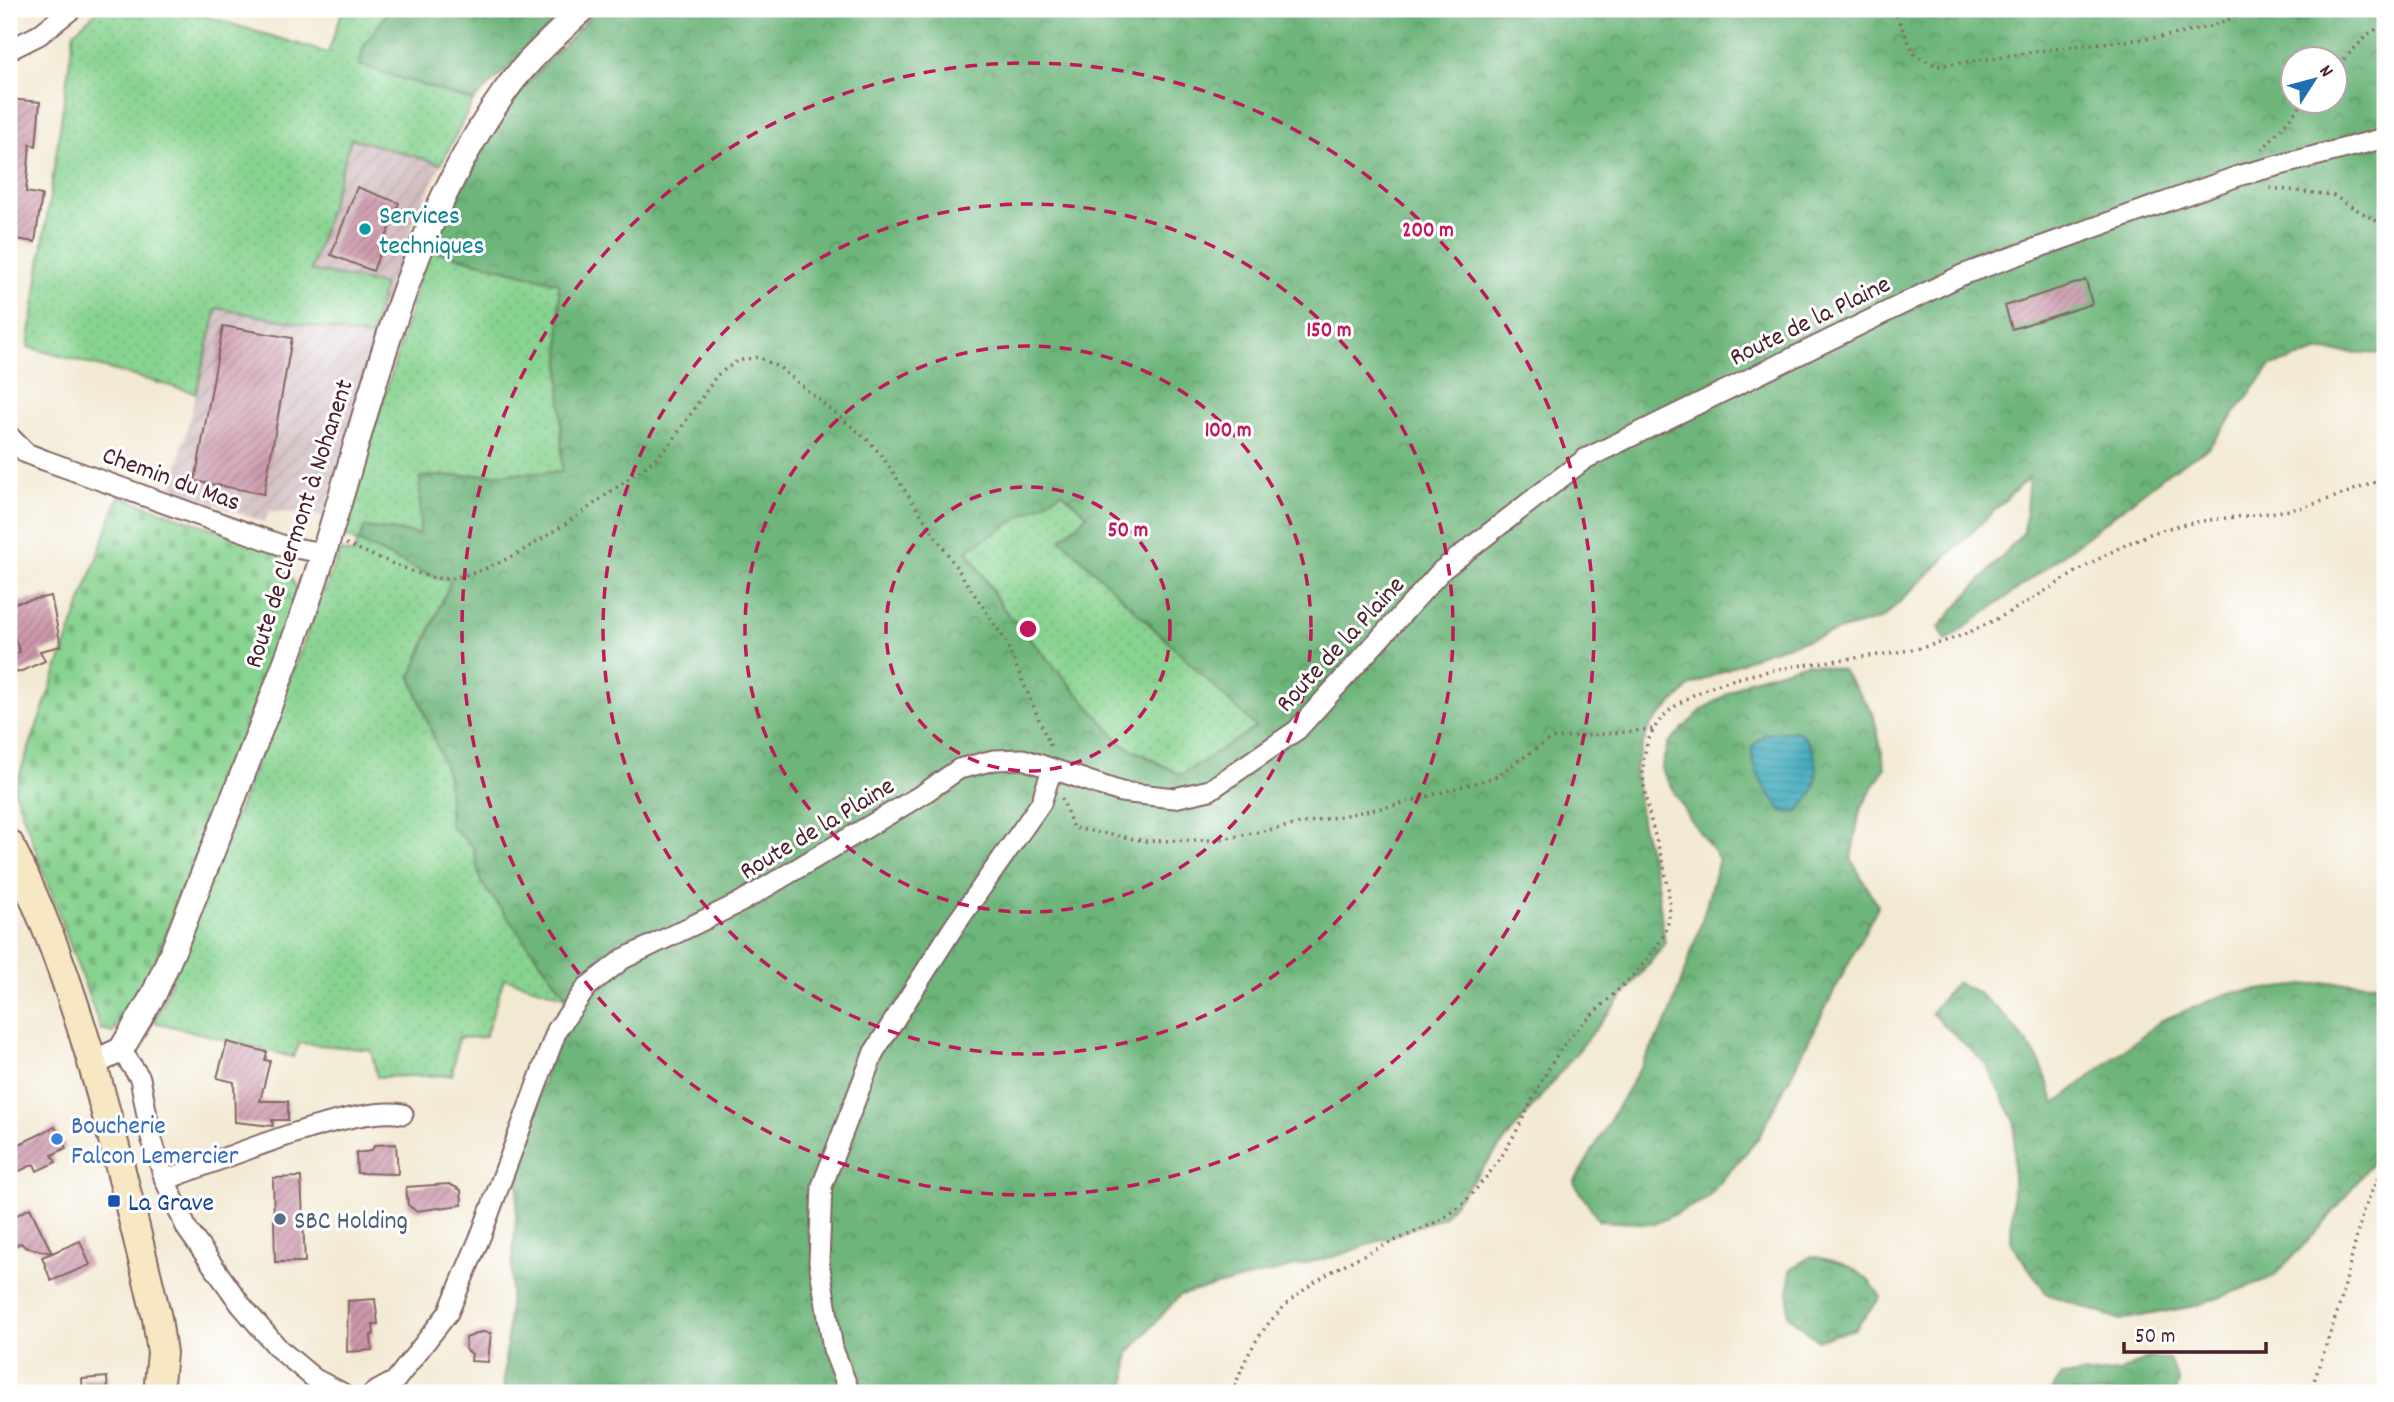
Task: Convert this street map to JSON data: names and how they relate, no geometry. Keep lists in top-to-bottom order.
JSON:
{
  "streets": {
    "street": ["Route de la Plaine", "Chemin du Mas", "Route de Clermont à Nohanent"]
  },
  "crossings": [
    ["Chemin du Mas", "Route de Clermont à Nohanent"]
  ],
  "places": {
    "other": ["Services techniques", "Boucherie Falcon Lemercier", "SBC Holding"],
    "transit": ["La Grave"]
  },
  "scale_bar": "50 m",
  "north": "top right",
  "rings": [
    "200 m",
    "150 m",
    "100 m",
    "50 m"
  ]
}
